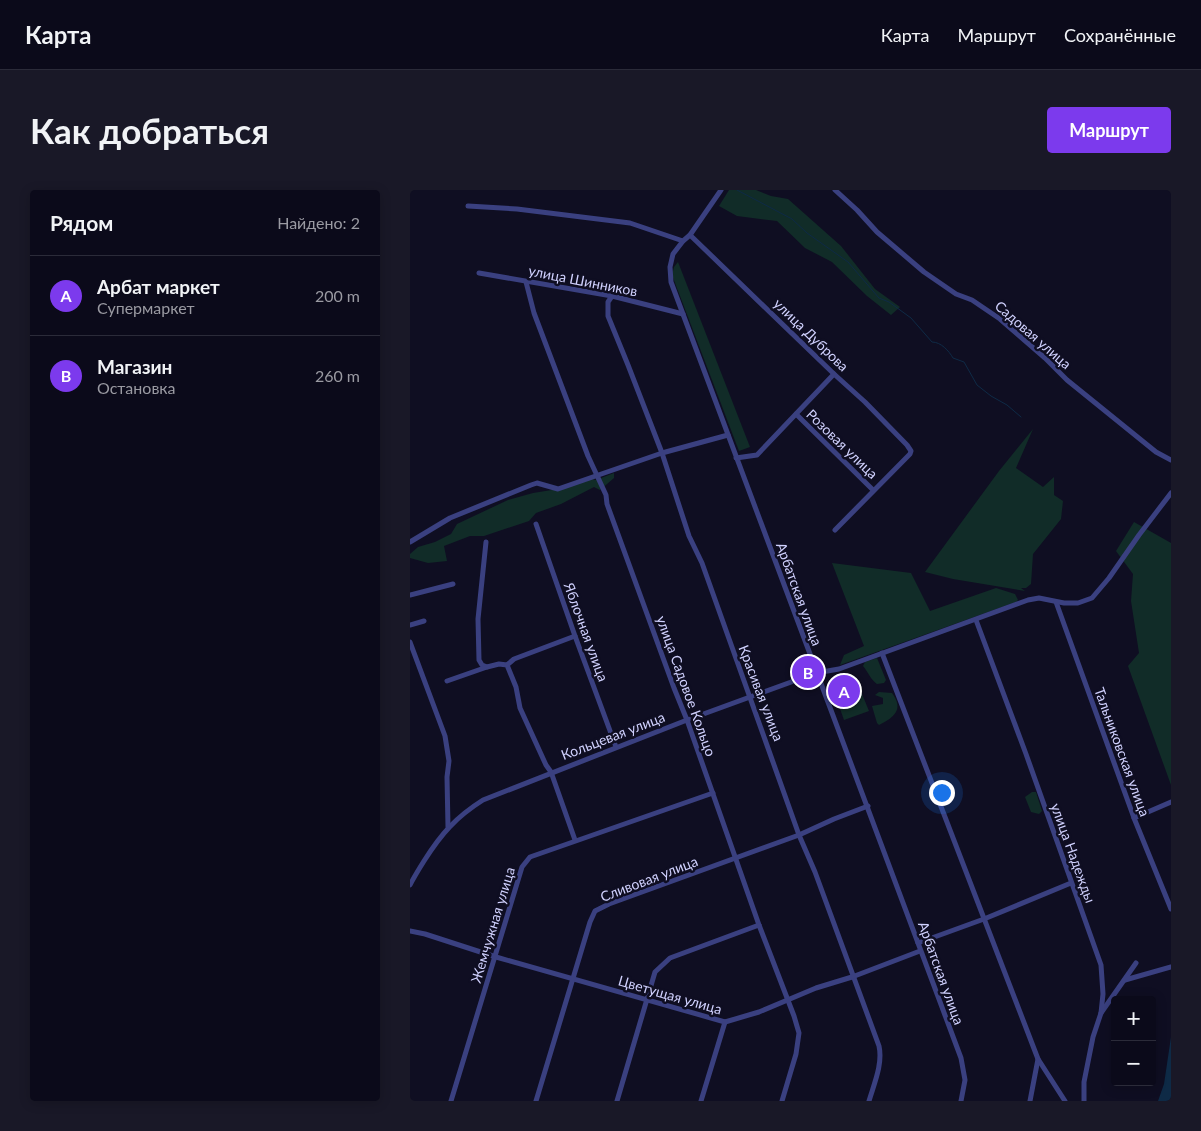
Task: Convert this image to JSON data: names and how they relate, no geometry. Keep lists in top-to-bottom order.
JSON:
{
  "streets": {
    "street": [
      "улица Шинников",
      "улица Дуброва",
      "Садовая улица",
      "Розовая улица",
      "Арбатская улица",
      "Яблочная улица",
      "улица Садовое Кольцо",
      "Красивая улица",
      "Кольцевая улица",
      "Тальниковская улица",
      "улица Надежды",
      "Сливовая улица",
      "Жемчужная улица",
      "Цветущая улица"
    ]
  },
  "crossings": [
    ["улица Шинников", "Арбатская улица"],
    ["улица Шинников", "улица Садовое Кольцо"],
    ["улица Шинников", "Красивая улица"],
    ["улица Дуброва", "Розовая улица"],
    ["улица Дуброва", "Арбатская улица"],
    ["Арбатская улица", "Кольцевая улица"],
    ["Арбатская улица", "Сливовая улица"],
    ["Арбатская улица", "Цветущая улица"],
    ["Яблочная улица", "Кольцевая улица"],
    ["улица Садовое Кольцо", "Кольцевая улица"],
    ["улица Садовое Кольцо", "Сливовая улица"],
    ["улица Садовое Кольцо", "Жемчужная улица"],
    ["улица Садовое Кольцо", "Цветущая улица"],
    ["Красивая улица", "Кольцевая улица"],
    ["Красивая улица", "Сливовая улица"],
    ["Красивая улица", "Цветущая улица"],
    ["Кольцевая улица", "Тальниковская улица"],
    ["Кольцевая улица", "улица Надежды"],
    ["Сливовая улица", "Цветущая улица"],
    ["Жемчужная улица", "Цветущая улица"]
  ],
  "page": {
    "header": "Карта",
    "nav": ["Карта", "Маршрут", "Сохранённые"],
    "buttons": "Маршрут",
    "title": "Как добраться",
    "heading": ["Рядом", "Найдено: 2"],
    "list": [
      {
        "mark": "A",
        "name": "Арбат маркет",
        "note": "Супермаркет",
        "value": "200 m"
      },
      {
        "mark": "B",
        "name": "Магазин",
        "note": "Остановка",
        "value": "260 m"
      }
    ],
    "pins": ["B", "A"],
    "map_buttons": ["+", "−"]
  }
}
